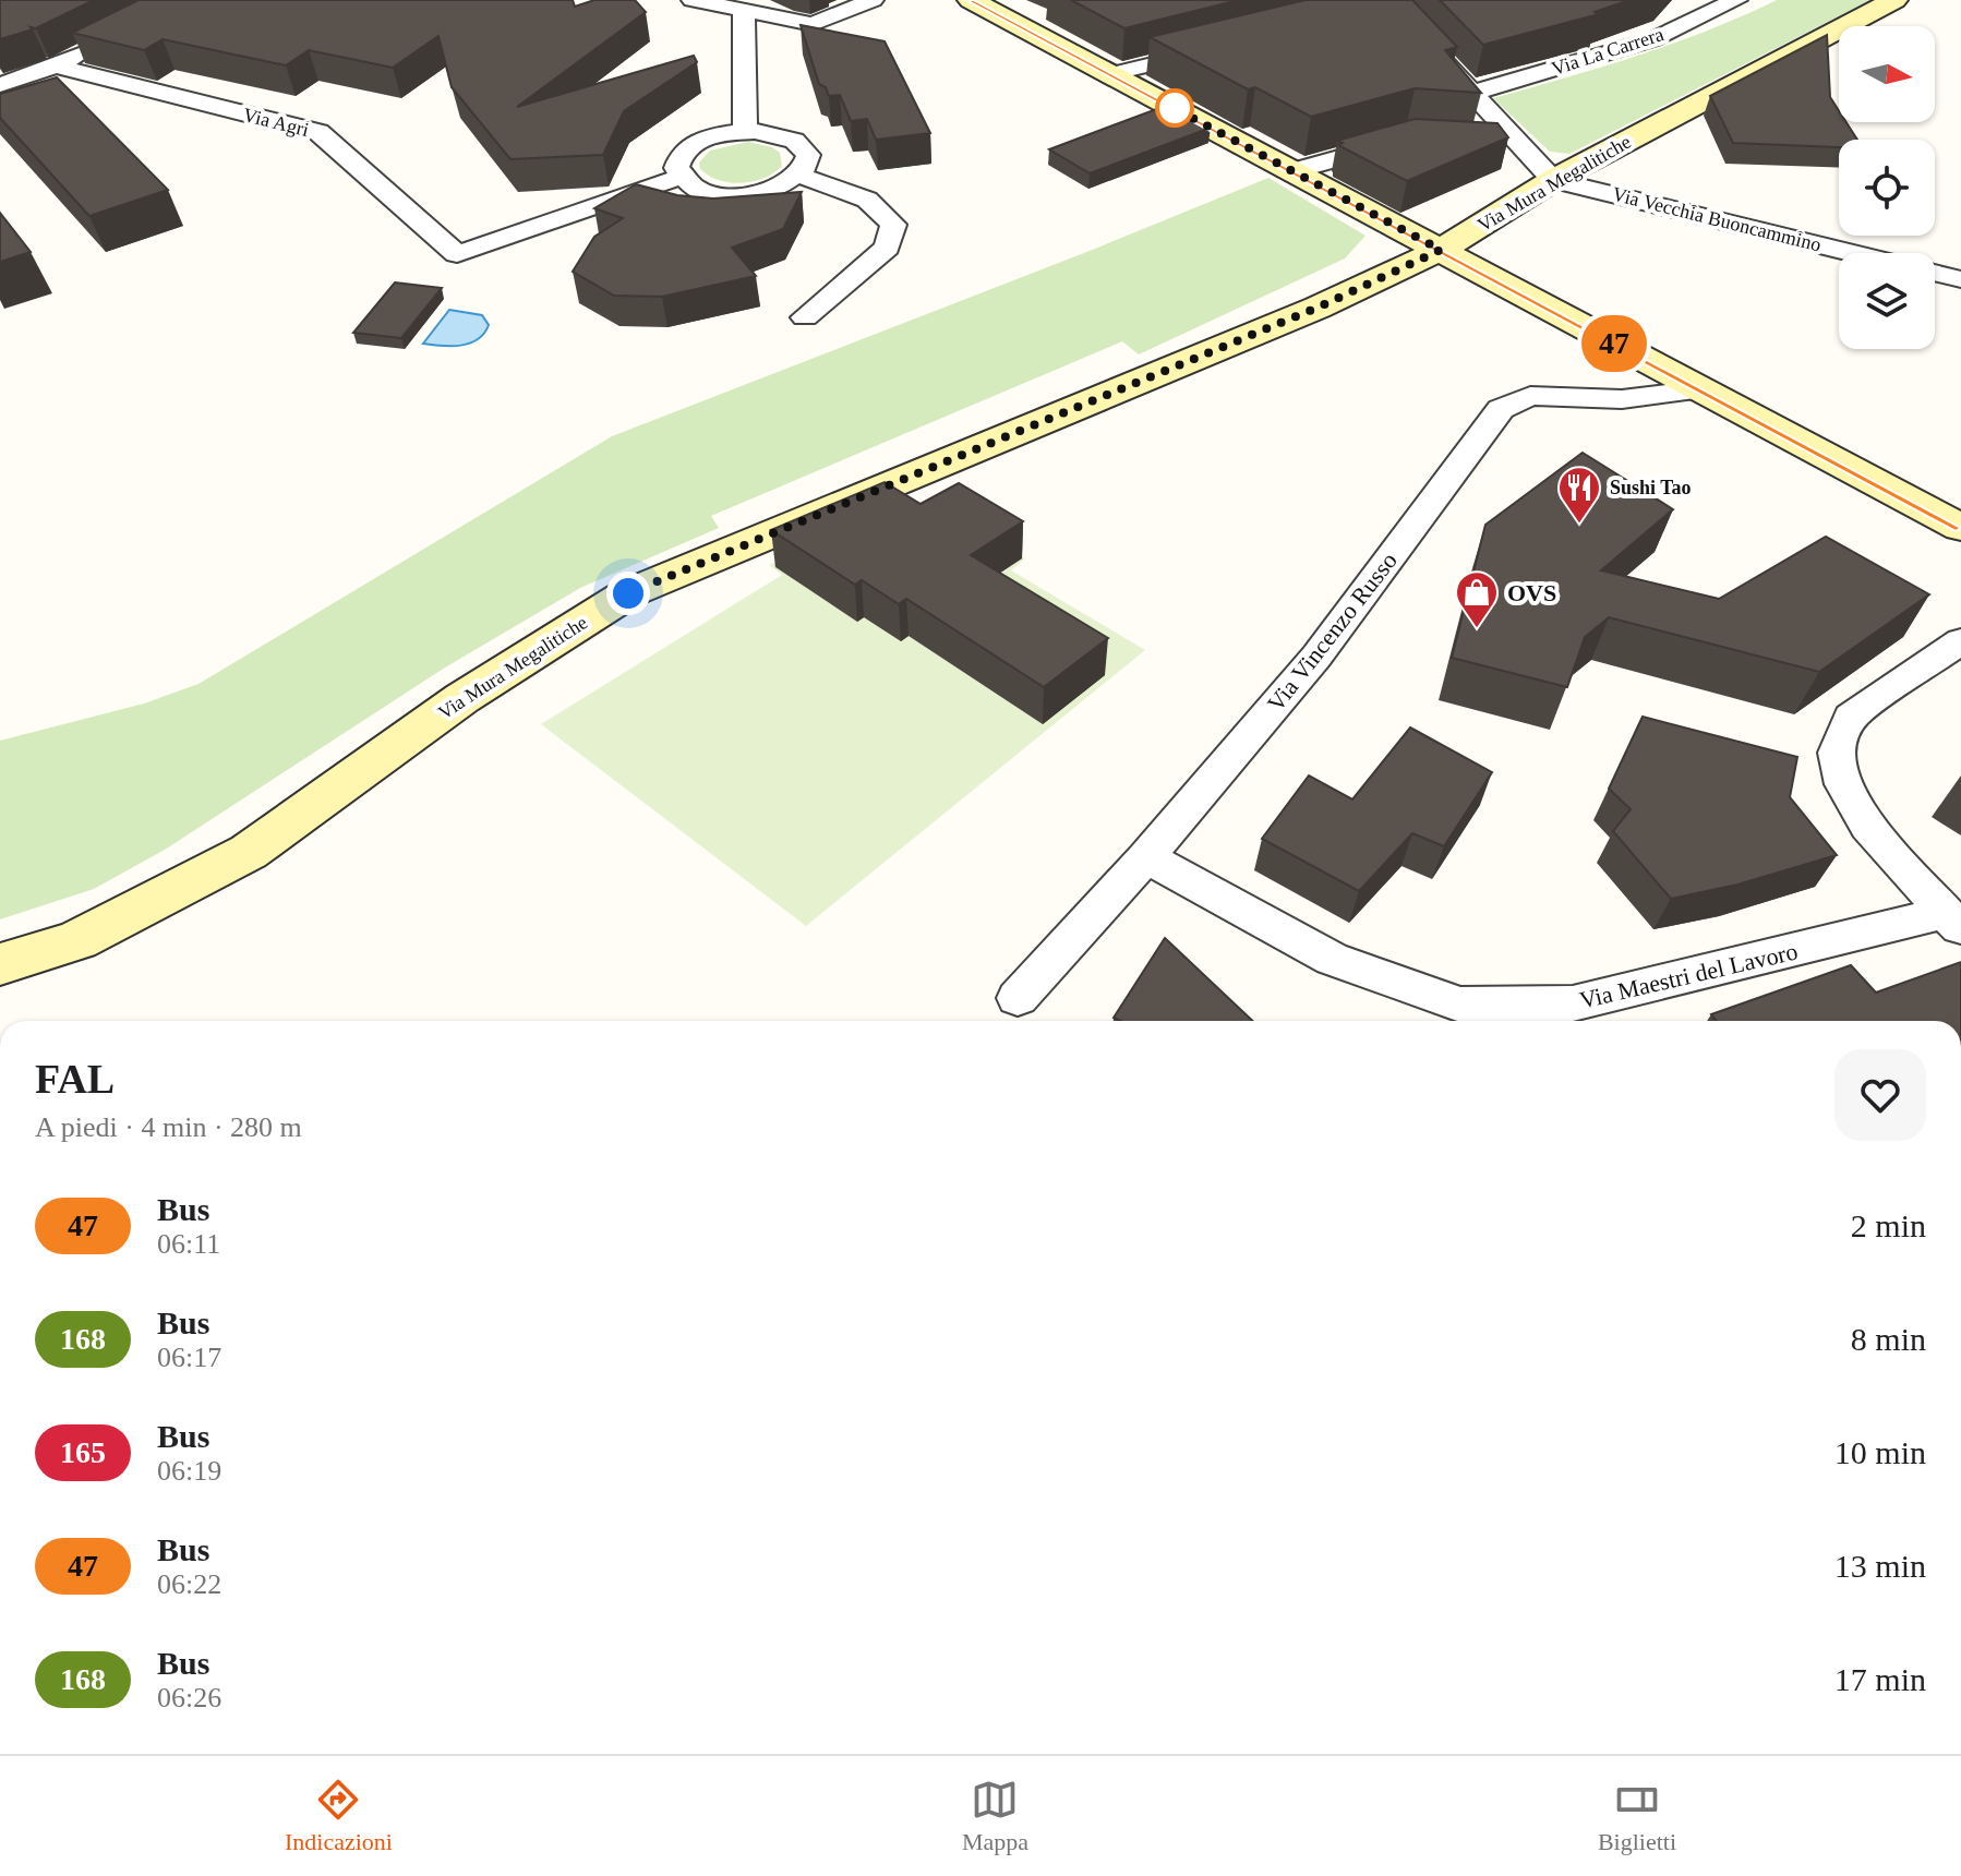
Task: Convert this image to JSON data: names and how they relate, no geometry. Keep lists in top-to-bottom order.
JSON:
{
  "streets": {
    "main road": ["Via Mura Megalitiche"],
    "street": [
      "Via La Carrera",
      "Via Agri",
      "Via Vecchia Buoncammino",
      "Via Vincenzo Russo",
      "Via Maestri del Lavoro"
    ]
  },
  "crossings": [
    ["Via Mura Megalitiche", "Via Vecchia Buoncammino"],
    ["Via Vincenzo Russo", "Via Maestri del Lavoro"]
  ],
  "places": {
    "restaurant": ["Sushi Tao"],
    "shop": ["OVS"]
  },
  "lines": ["bus line 47"],
  "north": "right",
  "page": {
    "on_map": "47",
    "heading": ["FAL", "A piedi · 4 min · 280 m"],
    "list": [
      {
        "mark": "47",
        "name": "Bus",
        "note": "06:11",
        "value": "2 min"
      },
      {
        "mark": "168",
        "name": "Bus",
        "note": "06:17",
        "value": "8 min"
      },
      {
        "mark": "165",
        "name": "Bus",
        "note": "06:19",
        "value": "10 min"
      },
      {
        "mark": "47",
        "name": "Bus",
        "note": "06:22",
        "value": "13 min"
      },
      {
        "mark": "168",
        "name": "Bus",
        "note": "06:26",
        "value": "17 min"
      }
    ],
    "tabs": ["Indicazioni", "Mappa", "Biglietti"]
  }
}
